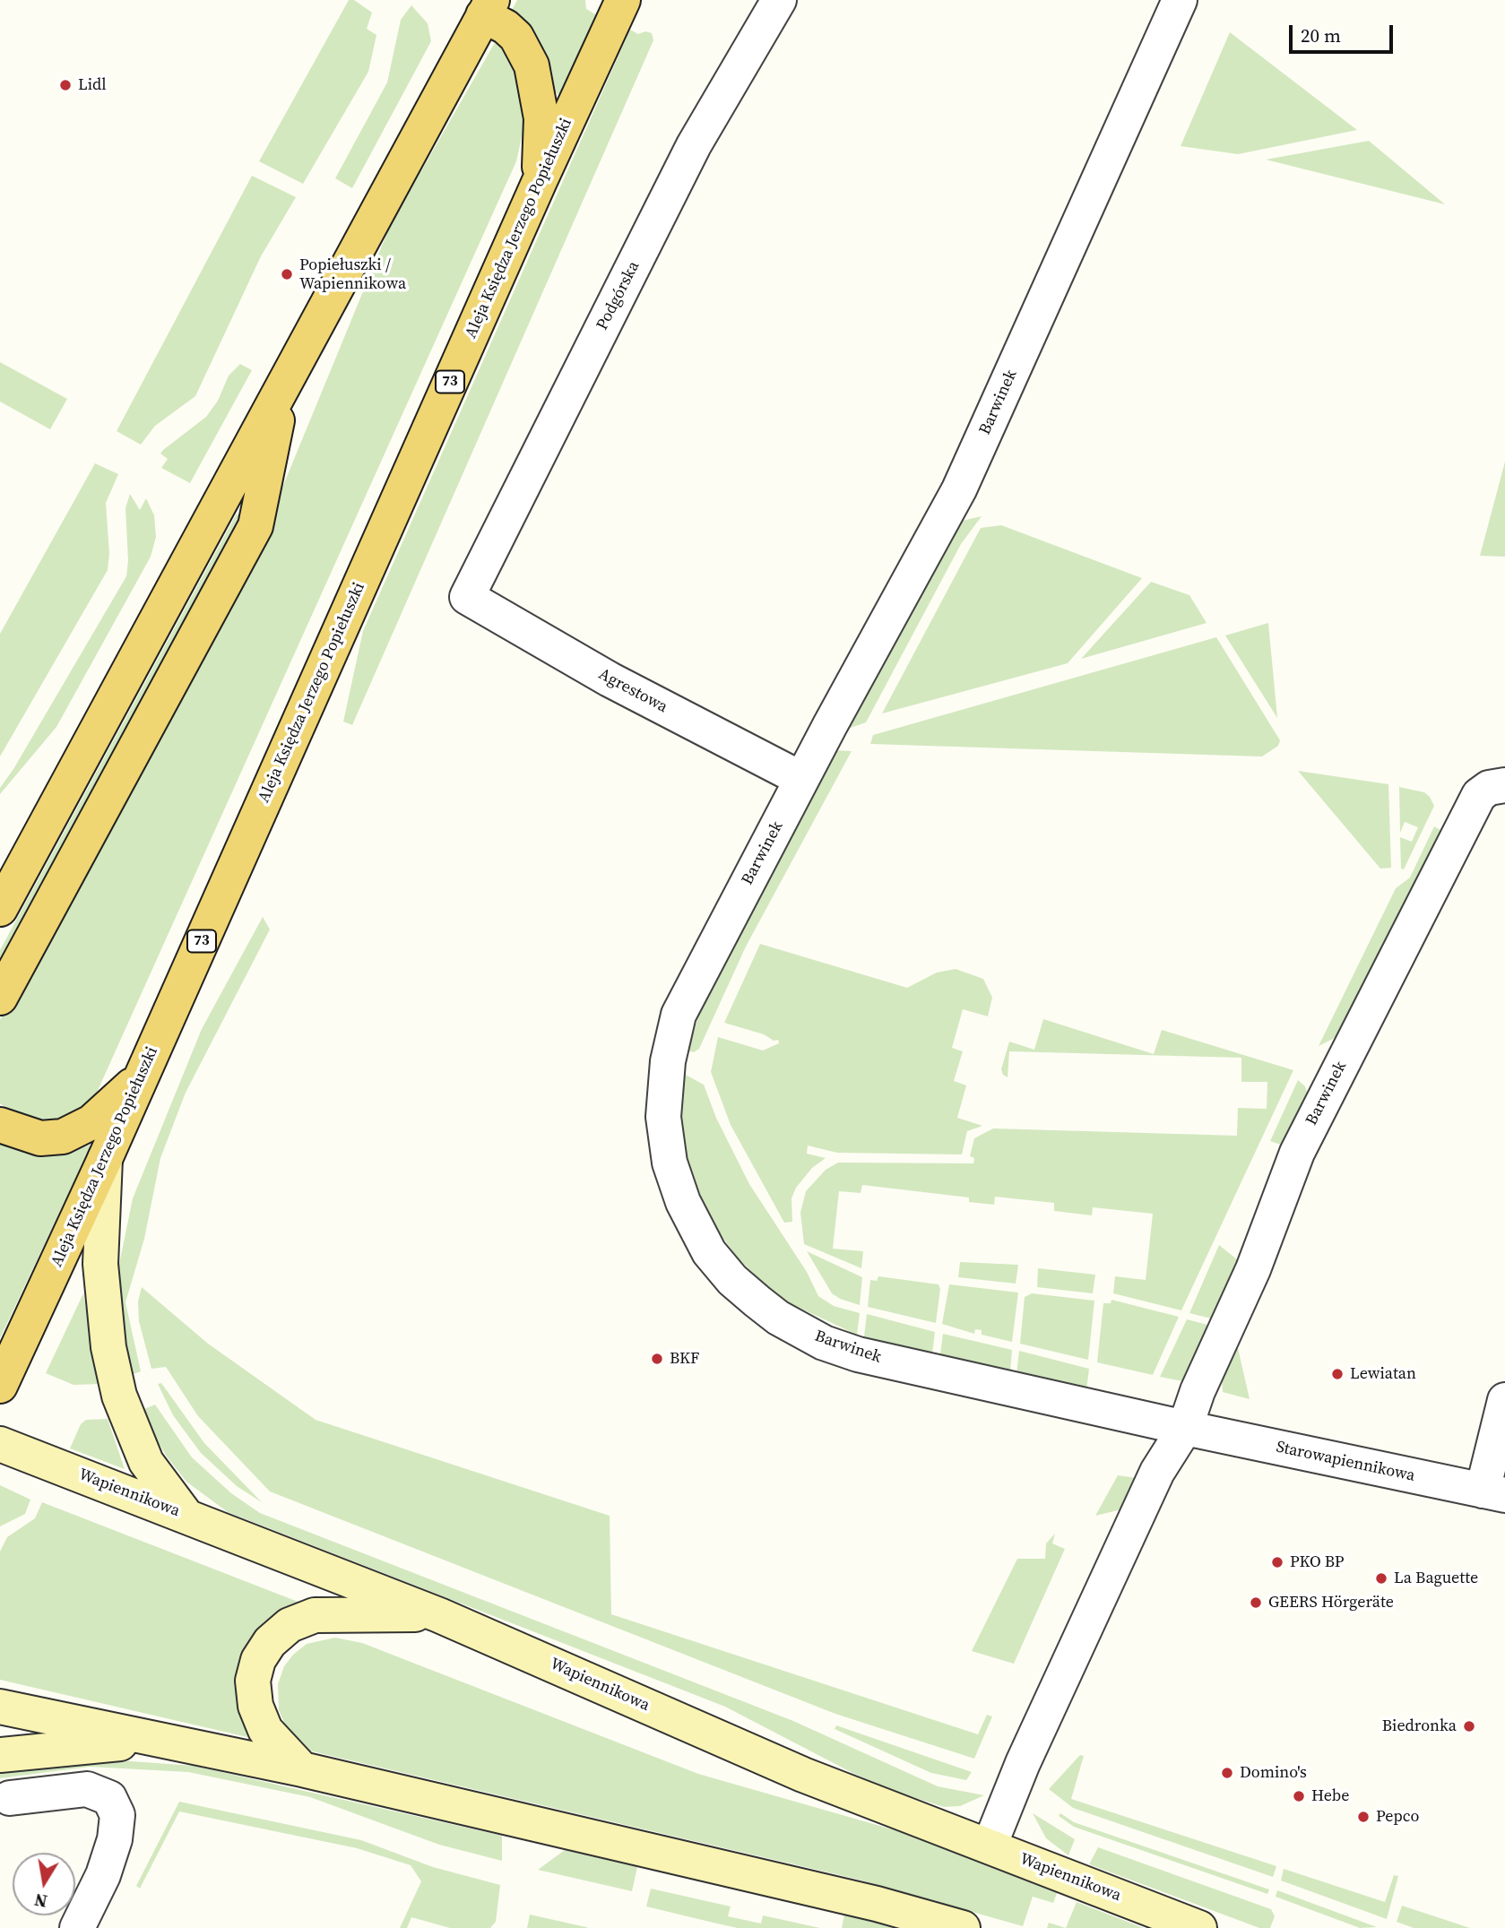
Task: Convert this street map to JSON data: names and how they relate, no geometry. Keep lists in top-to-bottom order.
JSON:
{
  "streets": {
    "main road": ["Aleja Księdza Jerzego Popiełuszki", "73", "Wapiennikowa"],
    "street": [
      "Podgórska",
      "Barwinek",
      "Agrestowa",
      "Starowapiennikowa"
    ]
  },
  "crossings": [
    ["Podgórska", "Agrestowa"],
    ["Barwinek", "Agrestowa"],
    ["Barwinek", "Starowapiennikowa"],
    ["Barwinek", "Wapiennikowa"]
  ],
  "places": [
    "Lidl",
    "Popiełuszki / Wapiennikowa",
    "BKF",
    "Lewiatan",
    "PKO BP",
    "La Baguette",
    "GEERS Hörgeräte",
    "Biedronka",
    "Domino's",
    "Hebe",
    "Pepco"
  ],
  "scale_bar": "20 m",
  "north": "bottom"
}
